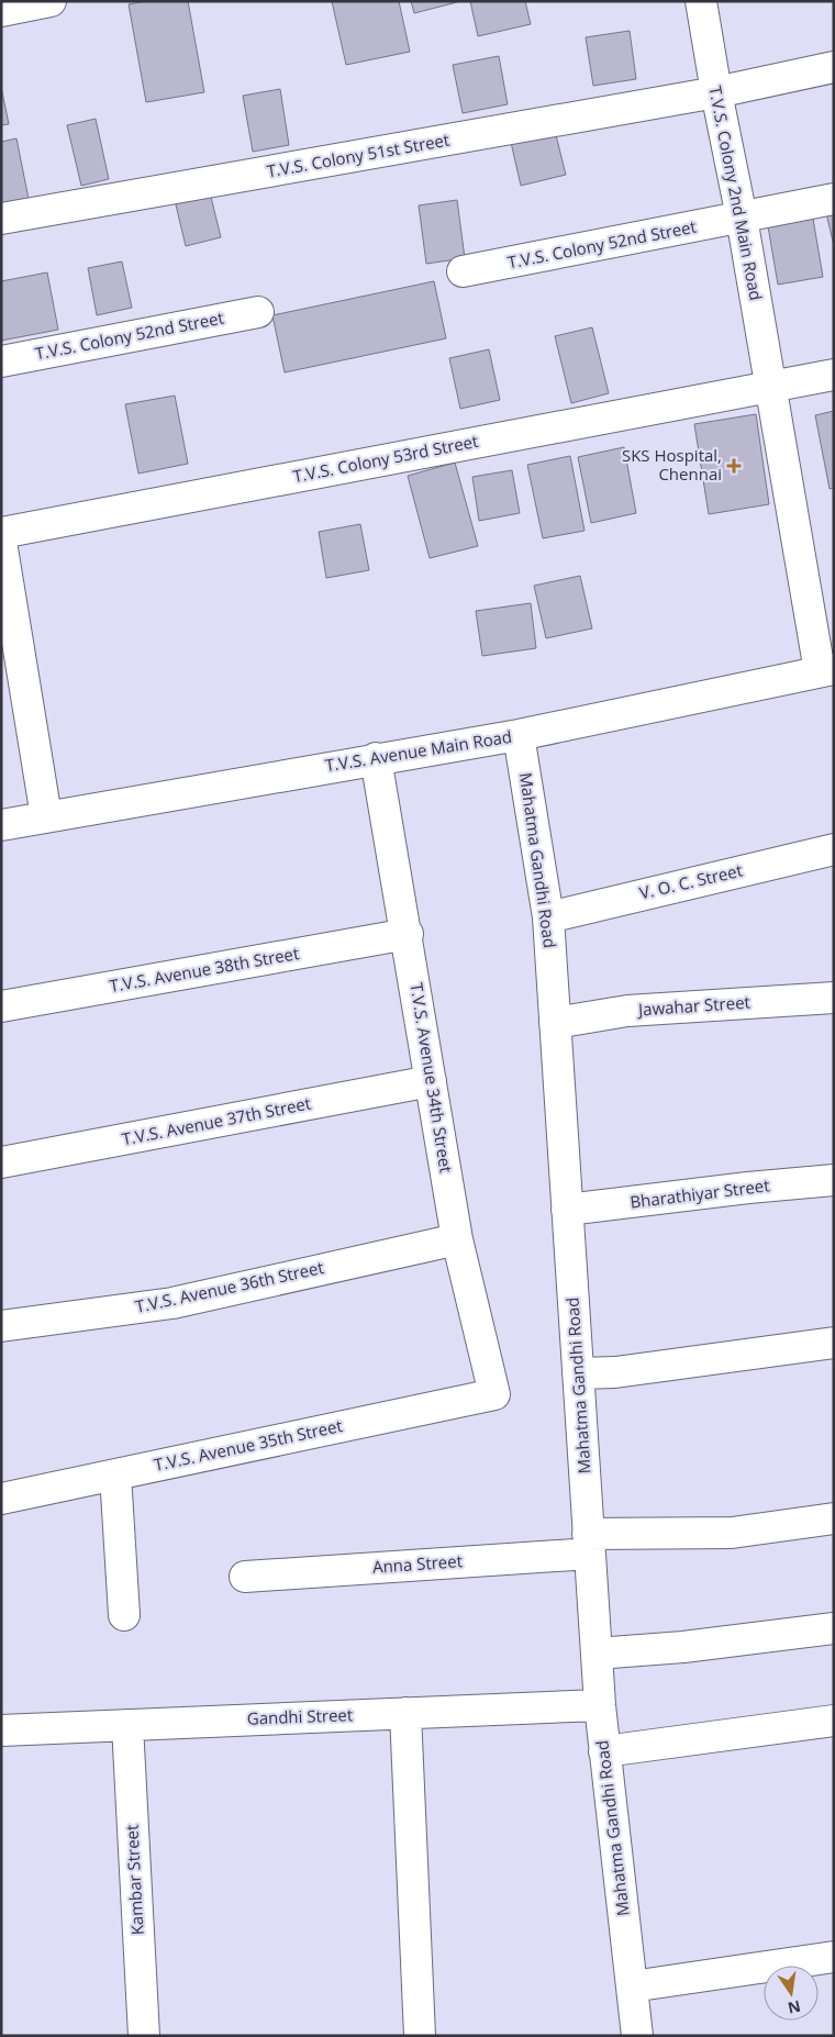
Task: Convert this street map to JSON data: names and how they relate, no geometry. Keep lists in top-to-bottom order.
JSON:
{
  "streets": {
    "street": [
      "T.V.S. Colony 51st Street",
      "T.V.S. Colony 2nd Main Road",
      "T.V.S. Colony 52nd Street",
      "T.V.S. Colony 53rd Street",
      "T.V.S. Avenue Main Road",
      "Mahatma Gandhi Road",
      "V. O. C. Street",
      "T.V.S. Avenue 38th Street",
      "Jawahar Street",
      "T.V.S. Avenue 34th Street",
      "T.V.S. Avenue 37th Street",
      "Bharathiyar Street",
      "T.V.S. Avenue 36th Street",
      "T.V.S. Avenue 35th Street",
      "Anna Street",
      "Gandhi Street",
      "Kambar Street"
    ]
  },
  "crossings": [
    ["T.V.S. Colony 51st Street", "T.V.S. Colony 2nd Main Road"],
    ["T.V.S. Colony 2nd Main Road", "T.V.S. Colony 52nd Street"],
    ["T.V.S. Colony 2nd Main Road", "T.V.S. Colony 53rd Street"],
    ["T.V.S. Colony 2nd Main Road", "T.V.S. Avenue Main Road"],
    ["T.V.S. Avenue Main Road", "Mahatma Gandhi Road"],
    ["T.V.S. Avenue Main Road", "T.V.S. Avenue 34th Street"],
    ["Mahatma Gandhi Road", "V. O. C. Street"],
    ["Mahatma Gandhi Road", "Jawahar Street"],
    ["Mahatma Gandhi Road", "Bharathiyar Street"],
    ["Mahatma Gandhi Road", "Anna Street"],
    ["Mahatma Gandhi Road", "Gandhi Street"],
    ["T.V.S. Avenue 38th Street", "T.V.S. Avenue 34th Street"],
    ["T.V.S. Avenue 34th Street", "T.V.S. Avenue 37th Street"],
    ["T.V.S. Avenue 34th Street", "T.V.S. Avenue 36th Street"],
    ["T.V.S. Avenue 34th Street", "T.V.S. Avenue 35th Street"],
    ["Gandhi Street", "Kambar Street"]
  ],
  "places": {
    "health": ["SKS Hospital, Chennai"]
  },
  "north": "bottom"
}
